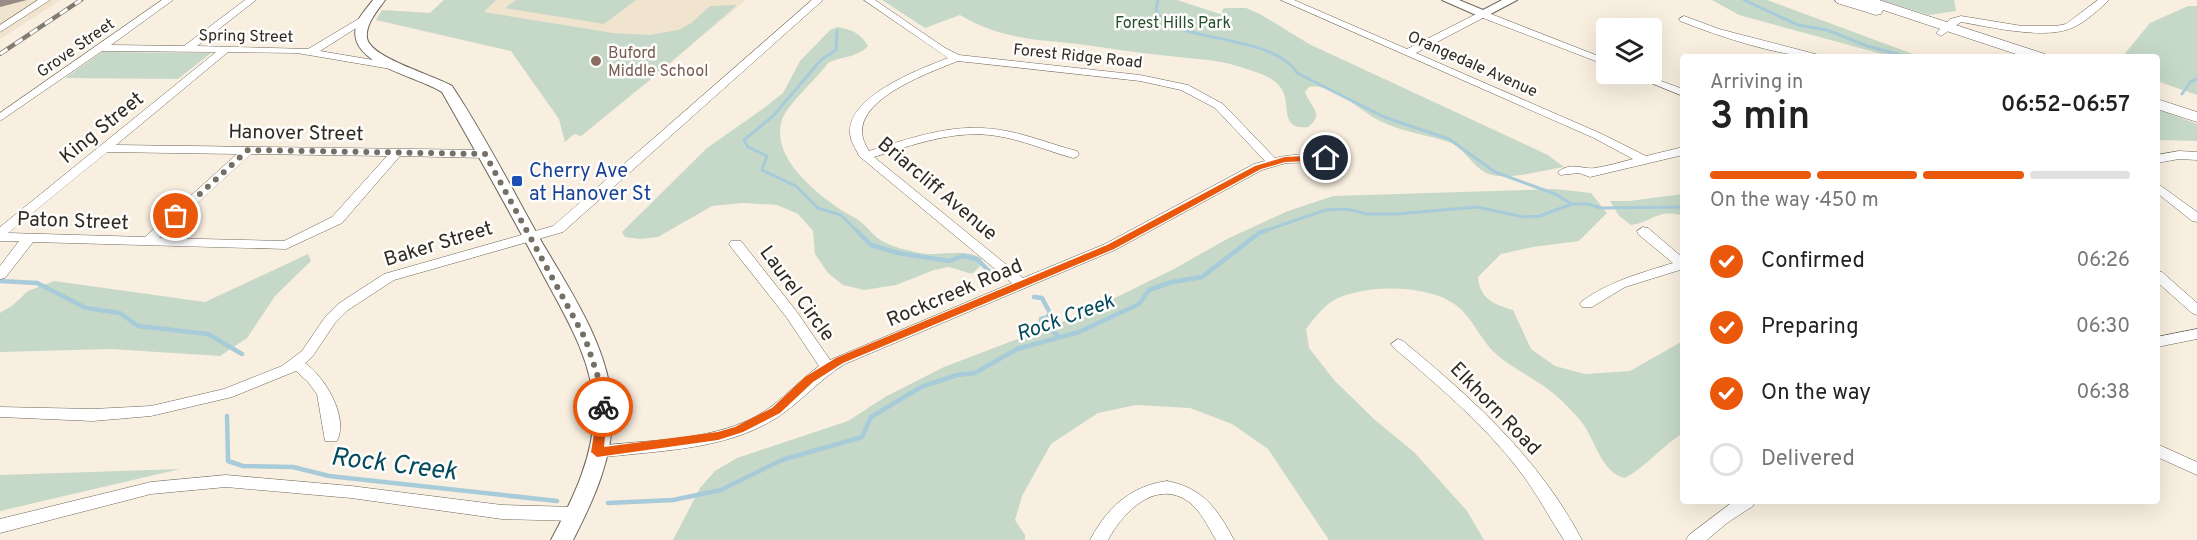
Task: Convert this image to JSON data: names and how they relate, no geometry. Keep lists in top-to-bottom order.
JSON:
{
  "streets": {
    "street": [
      "Spring Street",
      "Grove Street",
      "Forest Ridge Road",
      "Orangedale Avenue",
      "King Street",
      "Hanover Street",
      "Briarcliff Avenue",
      "Paton Street",
      "Baker Street",
      "Rockcreek Road",
      "Laurel Circle",
      "Elkhorn Road"
    ]
  },
  "crossings": [
    ["Spring Street", "Grove Street"],
    ["Spring Street", "King Street"],
    ["Forest Ridge Road", "Briarcliff Avenue"],
    ["Forest Ridge Road", "Rockcreek Road"],
    ["King Street", "Hanover Street"],
    ["King Street", "Paton Street"],
    ["Hanover Street", "Paton Street"],
    ["Briarcliff Avenue", "Rockcreek Road"],
    ["Rockcreek Road", "Laurel Circle"]
  ],
  "water": ["Rock Creek"],
  "parks": ["Forest Hills Park"],
  "places": {
    "other": ["Buford Middle School"],
    "transit": ["Cherry Ave at Hanover St"]
  },
  "page": {
    "heading": ["3 min", "Arriving in", "06:52–06:57"],
    "bar": "On the way · 450 m",
    "list": [
      ["Confirmed", "06:26"],
      ["Preparing", "06:30"],
      ["On the way", "06:38"],
      "Delivered"
    ]
  }
}
